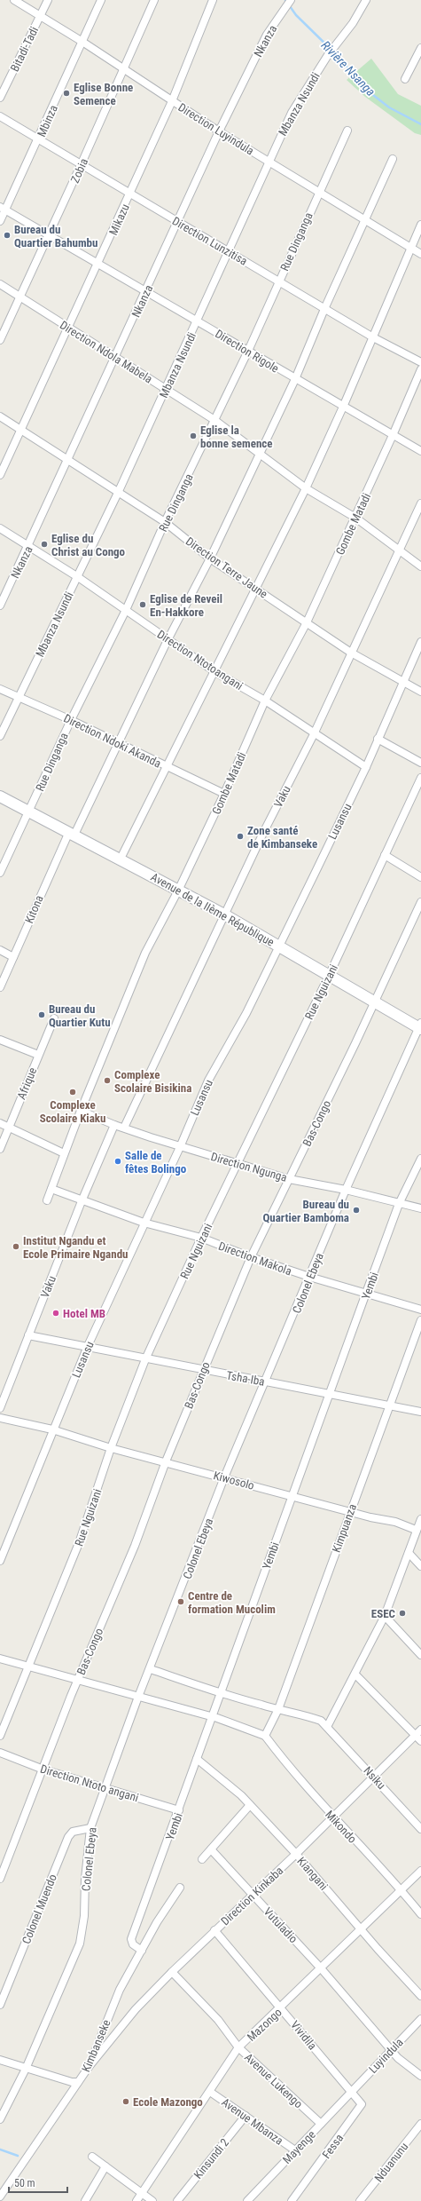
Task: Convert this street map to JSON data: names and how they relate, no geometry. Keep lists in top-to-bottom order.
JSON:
{
  "streets": {
    "street": [
      "Nkanza",
      "Bitadi-Tadi",
      "Mbanza Nsundi",
      "Mbinza",
      "Direction Luyindula",
      "Zobia",
      "Mikazu",
      "Direction Lunzitisa",
      "Rue Dinganga",
      "Direction Rigole",
      "Direction Ndola Mabela",
      "Gombe Matadi",
      "Direction Terre Jaune",
      "Direction Ntotoangani",
      "Direction Ndoki Akanda",
      "Vaku",
      "Lusansu",
      "Kitona",
      "Avenue de la IIème République",
      "Rue Nguizani",
      "Afrique",
      "Bas-Congo",
      "Direction Ngunga",
      "Direction Makola",
      "Colonel Ebeya",
      "Yembi",
      "Tsha-Iba",
      "Kiwosolo",
      "Kimpuanza",
      "Nsiku",
      "Direction Ntoto angani",
      "Mikondo",
      "Kiangani",
      "Direction Kinkaba",
      "Colonel Muendo",
      "Vutuladio",
      "Mazongo",
      "Vividila",
      "Kimbanseke",
      "Luyindula",
      "Avenue Lukengo",
      "Avenue Mbanza",
      "Fessa",
      "Mayenge",
      "Kinsundi 2",
      "Nduanunu"
    ]
  },
  "crossings": [
    ["Nkanza", "Direction Luyindula"],
    ["Nkanza", "Direction Lunzitisa"],
    ["Nkanza", "Direction Rigole"],
    ["Nkanza", "Direction Ndola Mabela"],
    ["Nkanza", "Direction Terre Jaune"],
    ["Nkanza", "Direction Ntotoangani"],
    ["Bitadi-Tadi", "Direction Luyindula"],
    ["Mbanza Nsundi", "Direction Luyindula"],
    ["Mbanza Nsundi", "Direction Lunzitisa"],
    ["Mbanza Nsundi", "Direction Rigole"],
    ["Mbanza Nsundi", "Direction Ndola Mabela"],
    ["Mbanza Nsundi", "Direction Terre Jaune"],
    ["Mbanza Nsundi", "Direction Ntotoangani"],
    ["Mbanza Nsundi", "Direction Ndoki Akanda"],
    ["Mbinza", "Direction Luyindula"],
    ["Mbinza", "Direction Lunzitisa"],
    ["Mbinza", "Direction Rigole"],
    ["Direction Luyindula", "Zobia"],
    ["Direction Luyindula", "Mikazu"],
    ["Direction Luyindula", "Rue Dinganga"],
    ["Direction Luyindula", "Kitona"],
    ["Zobia", "Direction Lunzitisa"],
    ["Zobia", "Direction Rigole"],
    ["Zobia", "Direction Ndola Mabela"],
    ["Mikazu", "Direction Lunzitisa"],
    ["Mikazu", "Direction Rigole"],
    ["Mikazu", "Direction Ndola Mabela"],
    ["Mikazu", "Direction Terre Jaune"],
    ["Direction Lunzitisa", "Rue Dinganga"],
    ["Direction Lunzitisa", "Kitona"],
    ["Rue Dinganga", "Direction Rigole"],
    ["Rue Dinganga", "Direction Ndola Mabela"],
    ["Rue Dinganga", "Direction Terre Jaune"],
    ["Rue Dinganga", "Direction Ntotoangani"],
    ["Rue Dinganga", "Direction Ndoki Akanda"],
    ["Rue Dinganga", "Avenue de la IIème République"],
    ["Direction Rigole", "Gombe Matadi"],
    ["Direction Rigole", "Kitona"],
    ["Direction Ndola Mabela", "Gombe Matadi"],
    ["Direction Ndola Mabela", "Vaku"],
    ["Direction Ndola Mabela", "Kitona"],
    ["Gombe Matadi", "Direction Terre Jaune"],
    ["Gombe Matadi", "Direction Ntotoangani"],
    ["Gombe Matadi", "Direction Ndoki Akanda"],
    ["Gombe Matadi", "Avenue de la IIème République"],
    ["Gombe Matadi", "Direction Ngunga"],
    ["Gombe Matadi", "Direction Makola"],
    ["Direction Terre Jaune", "Vaku"],
    ["Direction Terre Jaune", "Lusansu"],
    ["Direction Terre Jaune", "Kitona"],
    ["Direction Ntotoangani", "Vaku"],
    ["Direction Ntotoangani", "Lusansu"],
    ["Direction Ntotoangani", "Kitona"],
    ["Direction Ndoki Akanda", "Kitona"],
    ["Vaku", "Avenue de la IIème République"],
    ["Vaku", "Direction Ngunga"],
    ["Vaku", "Direction Makola"],
    ["Vaku", "Tsha-Iba"],
    ["Lusansu", "Avenue de la IIème République"],
    ["Lusansu", "Direction Ngunga"],
    ["Lusansu", "Direction Makola"],
    ["Lusansu", "Tsha-Iba"],
    ["Lusansu", "Kiwosolo"],
    ["Kitona", "Avenue de la IIème République"],
    ["Avenue de la IIème République", "Rue Nguizani"],
    ["Avenue de la IIème République", "Bas-Congo"],
    ["Avenue de la IIème République", "Colonel Ebeya"],
    ["Rue Nguizani", "Direction Ngunga"],
    ["Rue Nguizani", "Direction Makola"],
    ["Rue Nguizani", "Tsha-Iba"],
    ["Rue Nguizani", "Kiwosolo"],
    ["Bas-Congo", "Direction Ngunga"],
    ["Bas-Congo", "Direction Makola"],
    ["Bas-Congo", "Tsha-Iba"],
    ["Bas-Congo", "Kiwosolo"],
    ["Bas-Congo", "Direction Ntoto angani"],
    ["Direction Ngunga", "Colonel Ebeya"],
    ["Direction Ngunga", "Yembi"],
    ["Direction Makola", "Colonel Ebeya"],
    ["Direction Makola", "Yembi"],
    ["Colonel Ebeya", "Tsha-Iba"],
    ["Colonel Ebeya", "Kiwosolo"],
    ["Colonel Ebeya", "Nsiku"],
    ["Colonel Ebeya", "Direction Ntoto angani"],
    ["Colonel Ebeya", "Colonel Muendo"],
    ["Yembi", "Tsha-Iba"],
    ["Yembi", "Kiwosolo"],
    ["Yembi", "Nsiku"],
    ["Yembi", "Direction Ntoto angani"],
    ["Yembi", "Kiangani"],
    ["Yembi", "Kimbanseke"],
    ["Tsha-Iba", "Kimpuanza"],
    ["Kiwosolo", "Kimpuanza"],
    ["Kimpuanza", "Nsiku"],
    ["Kimpuanza", "Mikondo"],
    ["Nsiku", "Direction Kinkaba"],
    ["Mikondo", "Direction Kinkaba"],
    ["Mikondo", "Mazongo"],
    ["Kiangani", "Direction Kinkaba"],
    ["Kiangani", "Mazongo"],
    ["Direction Kinkaba", "Vutuladio"],
    ["Direction Kinkaba", "Vividila"],
    ["Direction Kinkaba", "Kimbanseke"],
    ["Direction Kinkaba", "Avenue Lukengo"],
    ["Vutuladio", "Mazongo"],
    ["Vutuladio", "Luyindula"],
    ["Mazongo", "Vividila"],
    ["Mazongo", "Avenue Lukengo"],
    ["Mazongo", "Avenue Mbanza"],
    ["Vividila", "Luyindula"],
    ["Vividila", "Fessa"],
    ["Vividila", "Mayenge"],
    ["Luyindula", "Fessa"],
    ["Luyindula", "Mayenge"],
    ["Avenue Lukengo", "Mayenge"],
    ["Avenue Mbanza", "Mayenge"],
    ["Avenue Mbanza", "Kinsundi 2"],
    ["Fessa", "Mayenge"]
  ],
  "water": ["Rivière Nsanga"],
  "places": [
    "Eglise Bonne Semence",
    "Bureau du Quartier Bahumbu",
    "Eglise la bonne semence",
    "Eglise du Christ au Congo",
    "Eglise de Reveil En-Hakkore",
    "Zone santé de Kimbanseke",
    "Bureau du Quartier Kutu",
    "Complexe Scolaire Bisikina",
    "Complexe Scolaire Kiaku",
    "Salle de fêtes Bolingo",
    "Bureau du Quartier Bamboma",
    "Institut Ngandu et Ecole Primaire Ngandu",
    "Hotel MB",
    "Centre de formation Mucolim",
    "ESEC",
    "Ecole Mazongo"
  ],
  "scale_bar": "50 m"
}
